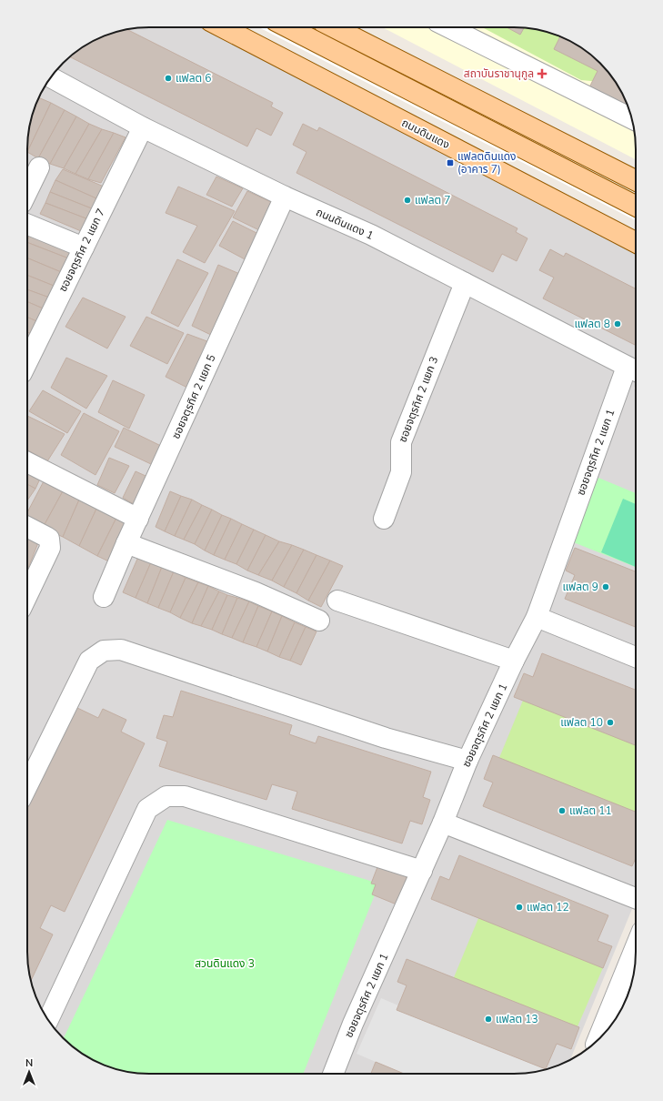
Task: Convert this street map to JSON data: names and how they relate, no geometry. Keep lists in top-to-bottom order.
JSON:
{
  "streets": {
    "main road": ["ถนนดินแดง"],
    "street": [
      "ถนนดินแดง 1",
      "ซอยจตุรทิศ 2 แยก 7",
      "ซอยจตุรทิศ 2 แยก 5",
      "ซอยจตุรทิศ 2 แยก 3",
      "ซอยจตุรทิศ 2 แยก 1"
    ]
  },
  "crossings": [
    ["ถนนดินแดง 1", "ซอยจตุรทิศ 2 แยก 7"],
    ["ถนนดินแดง 1", "ซอยจตุรทิศ 2 แยก 5"],
    ["ถนนดินแดง 1", "ซอยจตุรทิศ 2 แยก 3"],
    ["ถนนดินแดง 1", "ซอยจตุรทิศ 2 แยก 1"]
  ],
  "parks": ["สวนดินแดง 3"],
  "places": {
    "health": ["สถาบันราชานุกูล"],
    "other": [
      "แฟลต 6",
      "แฟลต 7",
      "แฟลต 8",
      "แฟลต 9",
      "แฟลต 10",
      "แฟลต 11",
      "แฟลต 12",
      "แฟลต 13"
    ],
    "transit": ["แฟลตดินแดง (อาคาร 7)"]
  },
  "north": "top"
}
